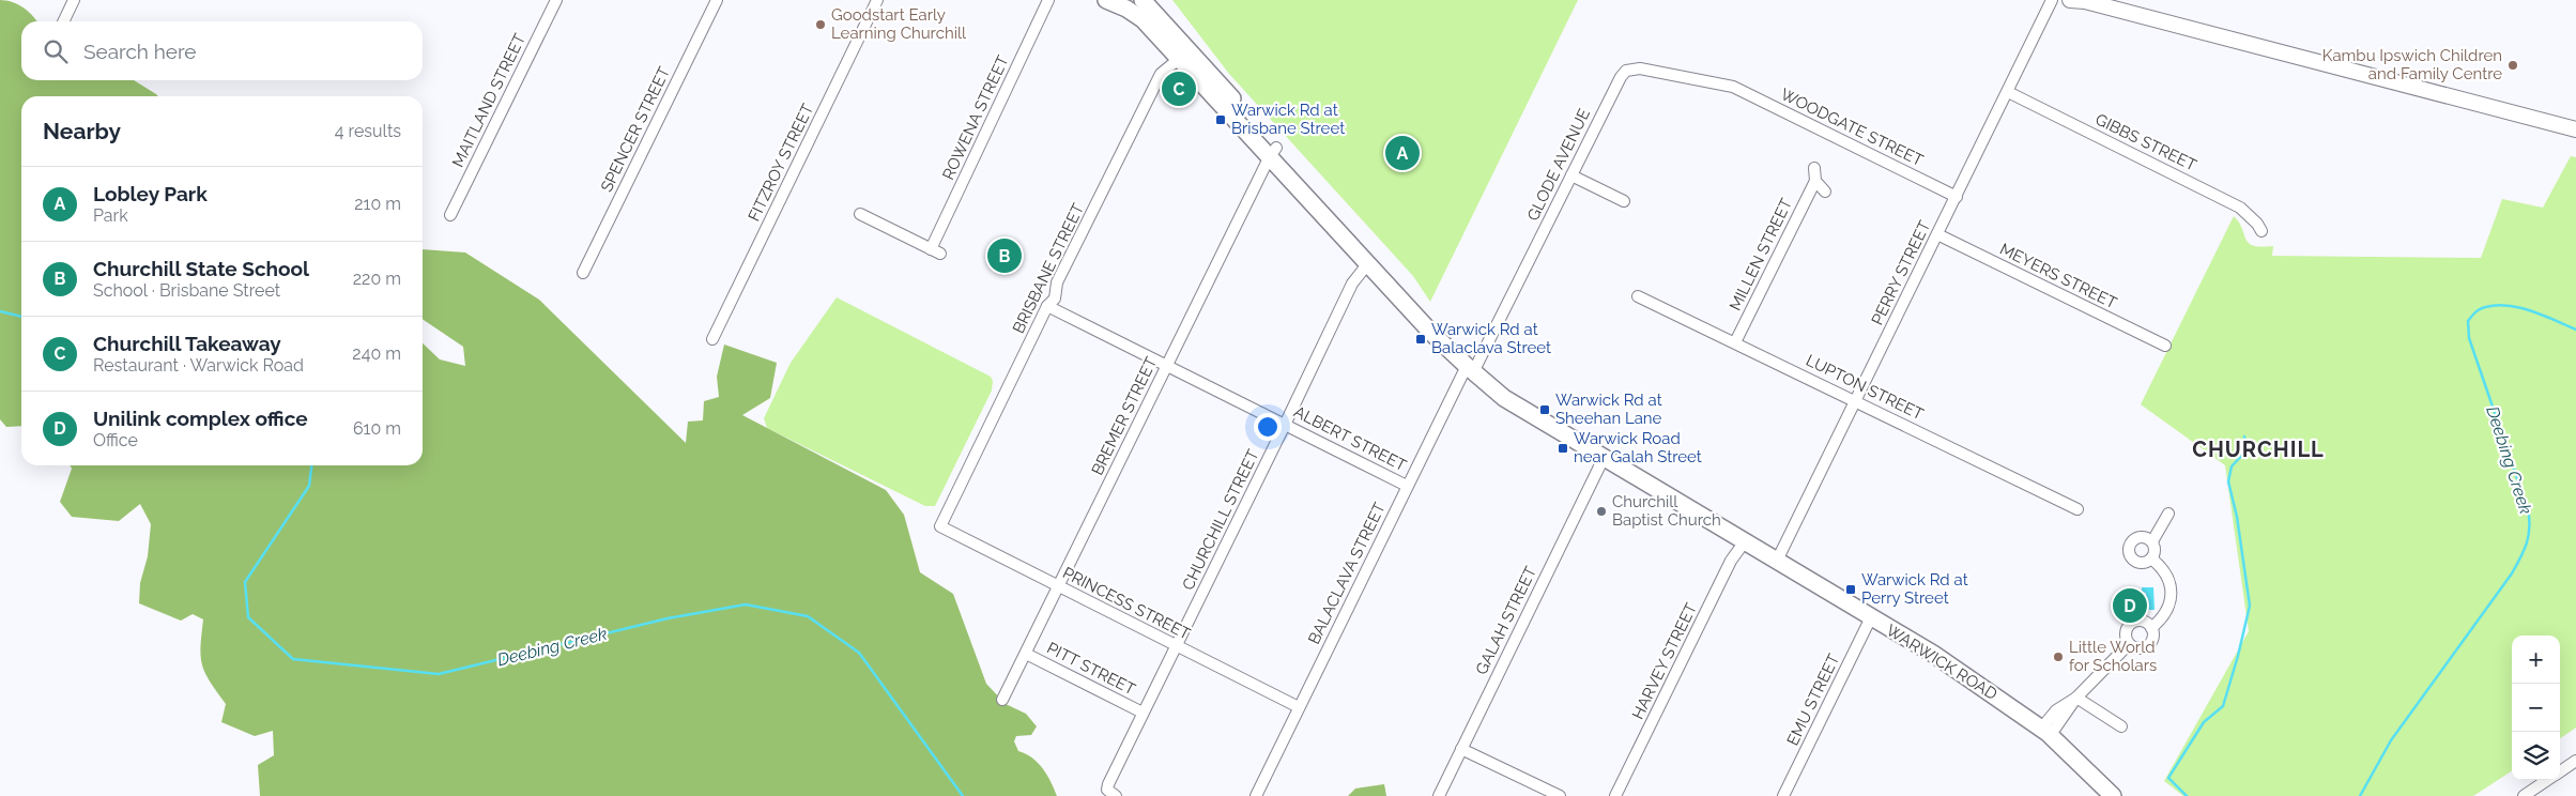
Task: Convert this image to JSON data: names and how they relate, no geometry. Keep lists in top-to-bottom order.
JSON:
{
  "streets": {
    "main road": ["WARWICK ROAD"],
    "street": [
      "MAITLAND STREET",
      "ROWENA STREET",
      "WOODGATE STREET",
      "SPENCER STREET",
      "GIBBS STREET",
      "FITZROY STREET",
      "GLODE AVENUE",
      "MILLEN STREET",
      "BRISBANE STREET",
      "PERRY STREET",
      "MEYERS STREET",
      "LUPTON STREET",
      "BREMER STREET",
      "ALBERT STREET",
      "CHURCHILL STREET",
      "BALACLAVA STREET",
      "PRINCESS STREET",
      "GALAH STREET",
      "HARVEY STREET",
      "PITT STREET",
      "EMU STREET"
    ]
  },
  "crossings": [
    ["WOODGATE STREET", "GLODE AVENUE"],
    ["WOODGATE STREET", "PERRY STREET"],
    ["GIBBS STREET", "PERRY STREET"],
    ["GLODE AVENUE", "BALACLAVA STREET"],
    ["GLODE AVENUE", "WARWICK ROAD"],
    ["MILLEN STREET", "LUPTON STREET"],
    ["BRISBANE STREET", "ALBERT STREET"],
    ["BRISBANE STREET", "PRINCESS STREET"],
    ["BRISBANE STREET", "WARWICK ROAD"],
    ["PERRY STREET", "MEYERS STREET"],
    ["PERRY STREET", "LUPTON STREET"],
    ["PERRY STREET", "WARWICK ROAD"],
    ["BREMER STREET", "ALBERT STREET"],
    ["BREMER STREET", "PRINCESS STREET"],
    ["BREMER STREET", "WARWICK ROAD"],
    ["BREMER STREET", "PITT STREET"],
    ["ALBERT STREET", "CHURCHILL STREET"],
    ["ALBERT STREET", "BALACLAVA STREET"],
    ["CHURCHILL STREET", "PRINCESS STREET"],
    ["CHURCHILL STREET", "WARWICK ROAD"],
    ["CHURCHILL STREET", "PITT STREET"],
    ["BALACLAVA STREET", "PRINCESS STREET"],
    ["BALACLAVA STREET", "WARWICK ROAD"],
    ["GALAH STREET", "WARWICK ROAD"],
    ["HARVEY STREET", "WARWICK ROAD"],
    ["WARWICK ROAD", "EMU STREET"]
  ],
  "districts": ["CHURCHILL"],
  "water": ["Deebing Creek"],
  "places": {
    "other": [
      "Goodstart Early Learning Churchill",
      "Kambu Ipswich Children and Family Centre",
      "Churchill Baptist Church",
      "Little World for Scholars"
    ],
    "transit": [
      "Warwick Rd at Brisbane Street",
      "Warwick Rd at Balaclava Street",
      "Warwick Rd at Sheehan Lane",
      "Warwick Road near Galah Street",
      "Warwick Rd at Perry Street"
    ]
  },
  "page": {
    "search": "Search here",
    "pins": [
      "C",
      "A",
      "B",
      "D"
    ],
    "heading": ["Nearby", "4 results"],
    "list": [
      {
        "mark": "A",
        "name": "Lobley Park",
        "note": "Park",
        "value": "210 m"
      },
      {
        "mark": "B",
        "name": "Churchill State School",
        "note": "School · Brisbane Street",
        "value": "220 m"
      },
      {
        "mark": "C",
        "name": "Churchill Takeaway",
        "note": "Restaurant · Warwick Road",
        "value": "240 m"
      },
      {
        "mark": "D",
        "name": "Unilink complex office",
        "note": "Office",
        "value": "610 m"
      }
    ],
    "map_buttons": ["+", "−"]
  }
}
